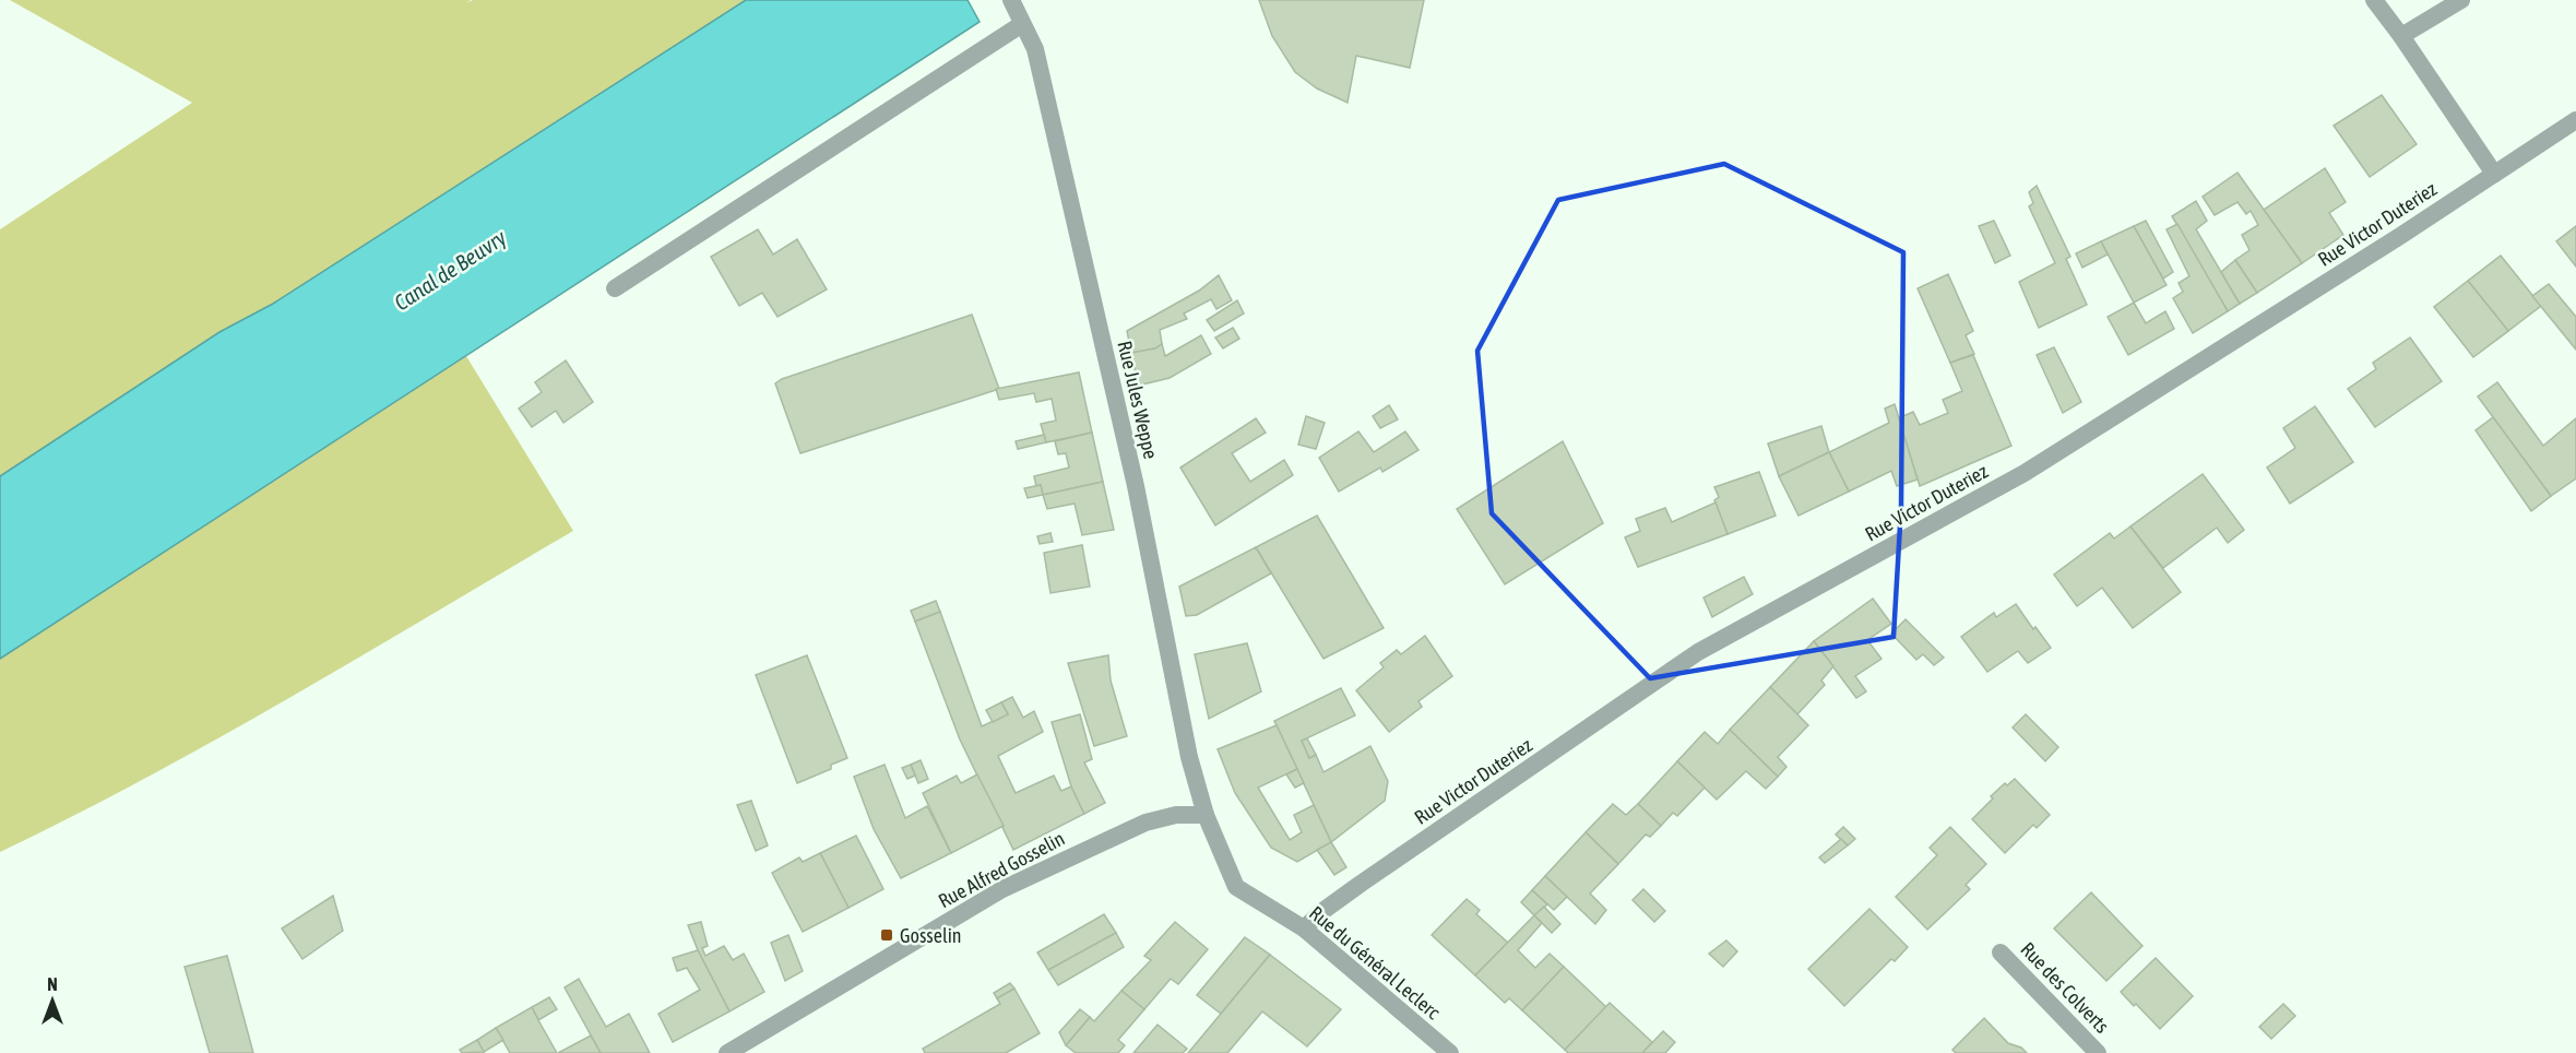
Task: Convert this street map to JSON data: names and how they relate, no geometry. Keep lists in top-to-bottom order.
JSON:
{
  "streets": {
    "street": [
      "Rue Victor Duteriez",
      "Rue Jules Weppe",
      "Rue Alfred Gosselin",
      "Rue du Général Leclerc",
      "Rue des Colverts"
    ]
  },
  "crossings": [
    ["Rue Victor Duteriez", "Rue du Général Leclerc"],
    ["Rue Jules Weppe", "Rue Alfred Gosselin"],
    ["Rue Jules Weppe", "Rue du Général Leclerc"],
    ["Rue Alfred Gosselin", "Rue du Général Leclerc"]
  ],
  "water": ["Canal de Beuvry"],
  "places": {
    "transit": ["Gosselin"]
  },
  "north": "top"
}
